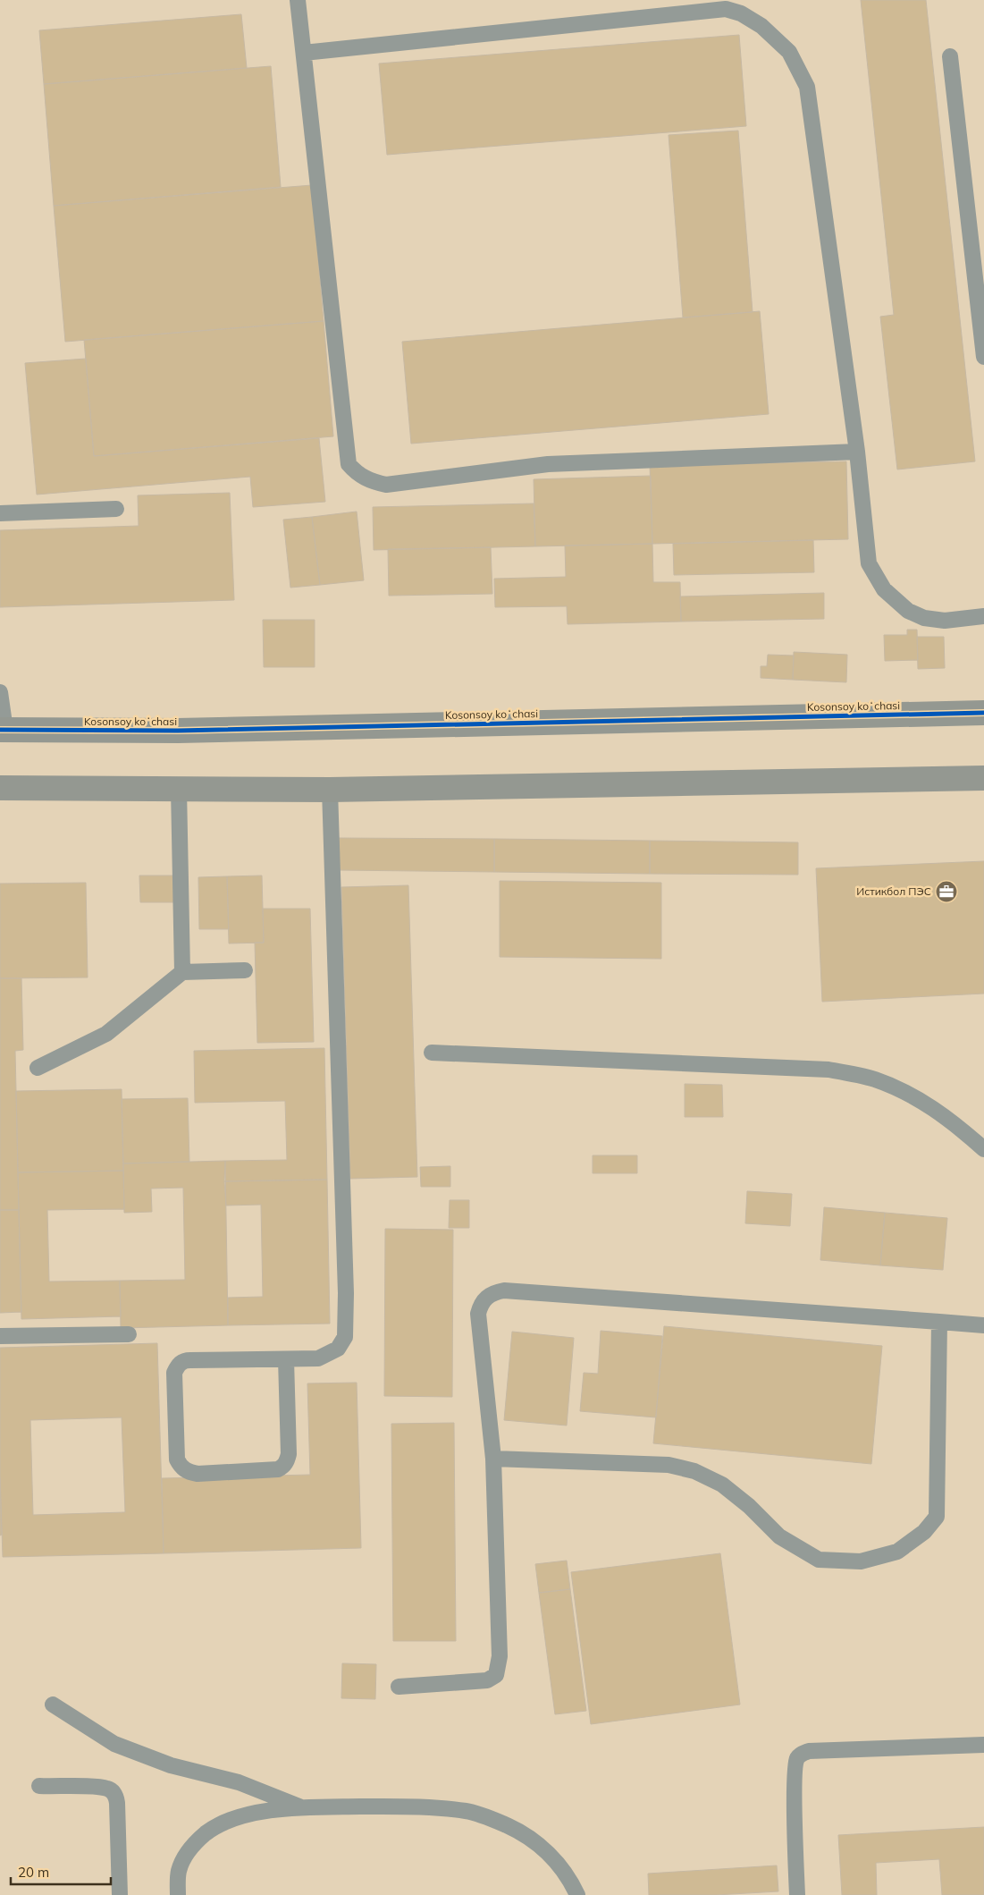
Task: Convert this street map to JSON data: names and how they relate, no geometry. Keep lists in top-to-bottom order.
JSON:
{
  "streets": {
    "street": ["Kosonsoy koʻchasi"]
  },
  "places": {
    "office": ["Истикбол ПЭС"]
  },
  "scale_bar": "20 m"
}
